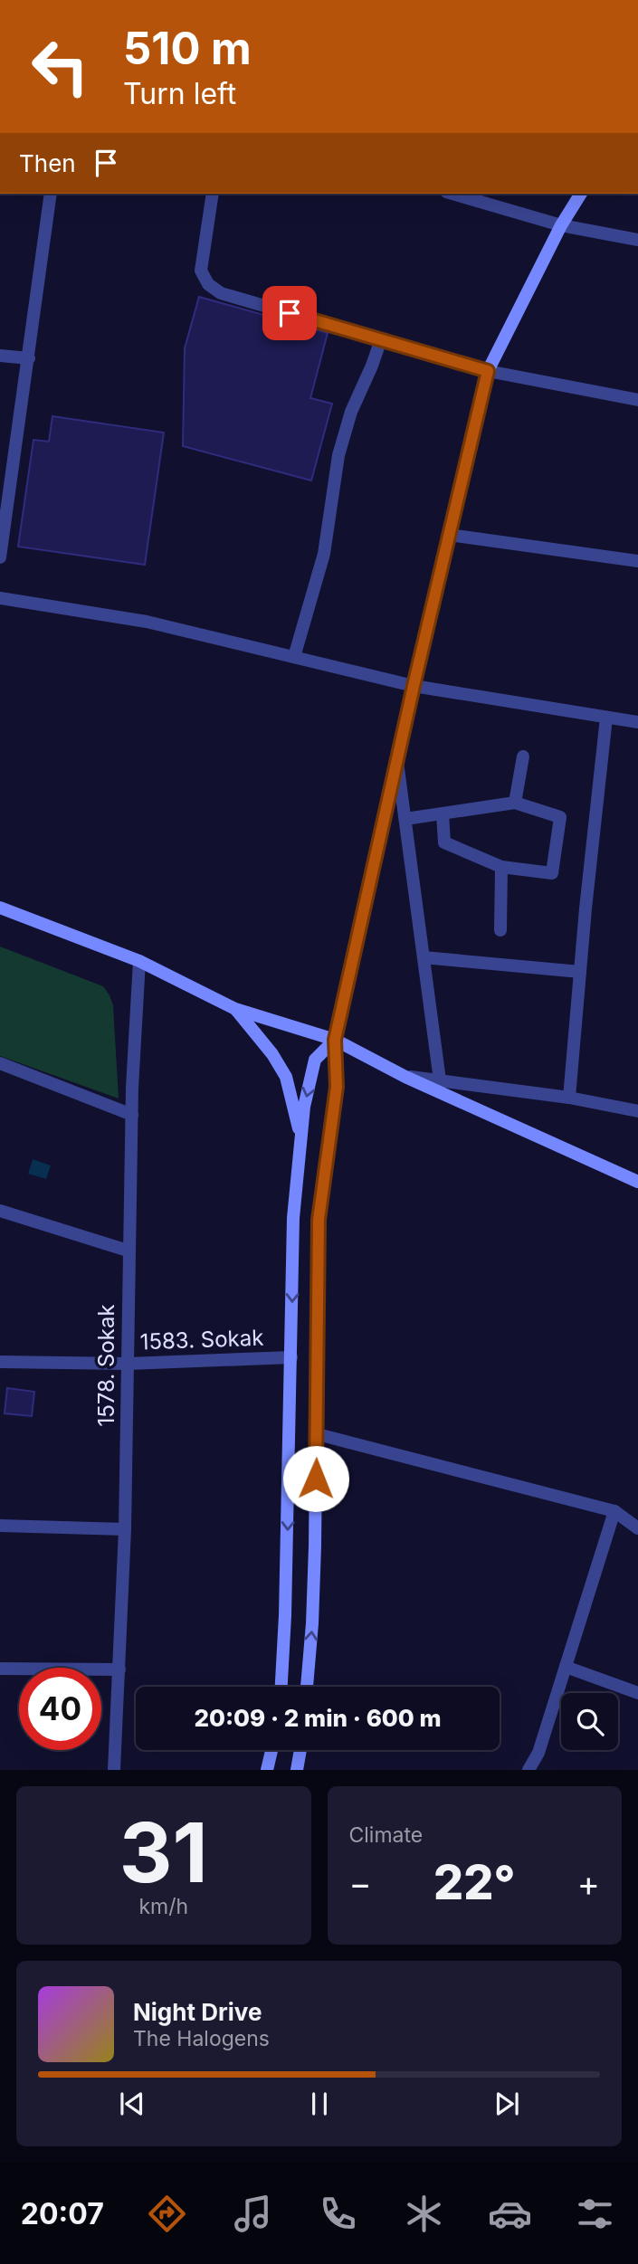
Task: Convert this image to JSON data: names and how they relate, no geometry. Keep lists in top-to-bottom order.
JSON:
{
  "streets": {
    "street": ["1583. Sokak", "1578. Sokak"]
  },
  "crossings": [
    ["1583. Sokak", "1578. Sokak"]
  ],
  "page": {
    "turn": ["510 m", "Turn left"],
    "then": "Then",
    "limit": "40",
    "trip": "20:09 · 2 min · 600 m",
    "tile": [
      ["31", "km/h"],
      "Climate"
    ],
    "heat": ["−", "22°", "+"],
    "song": ["Night Drive", "The Halogens"],
    "tabs": "20:07"
  }
}
